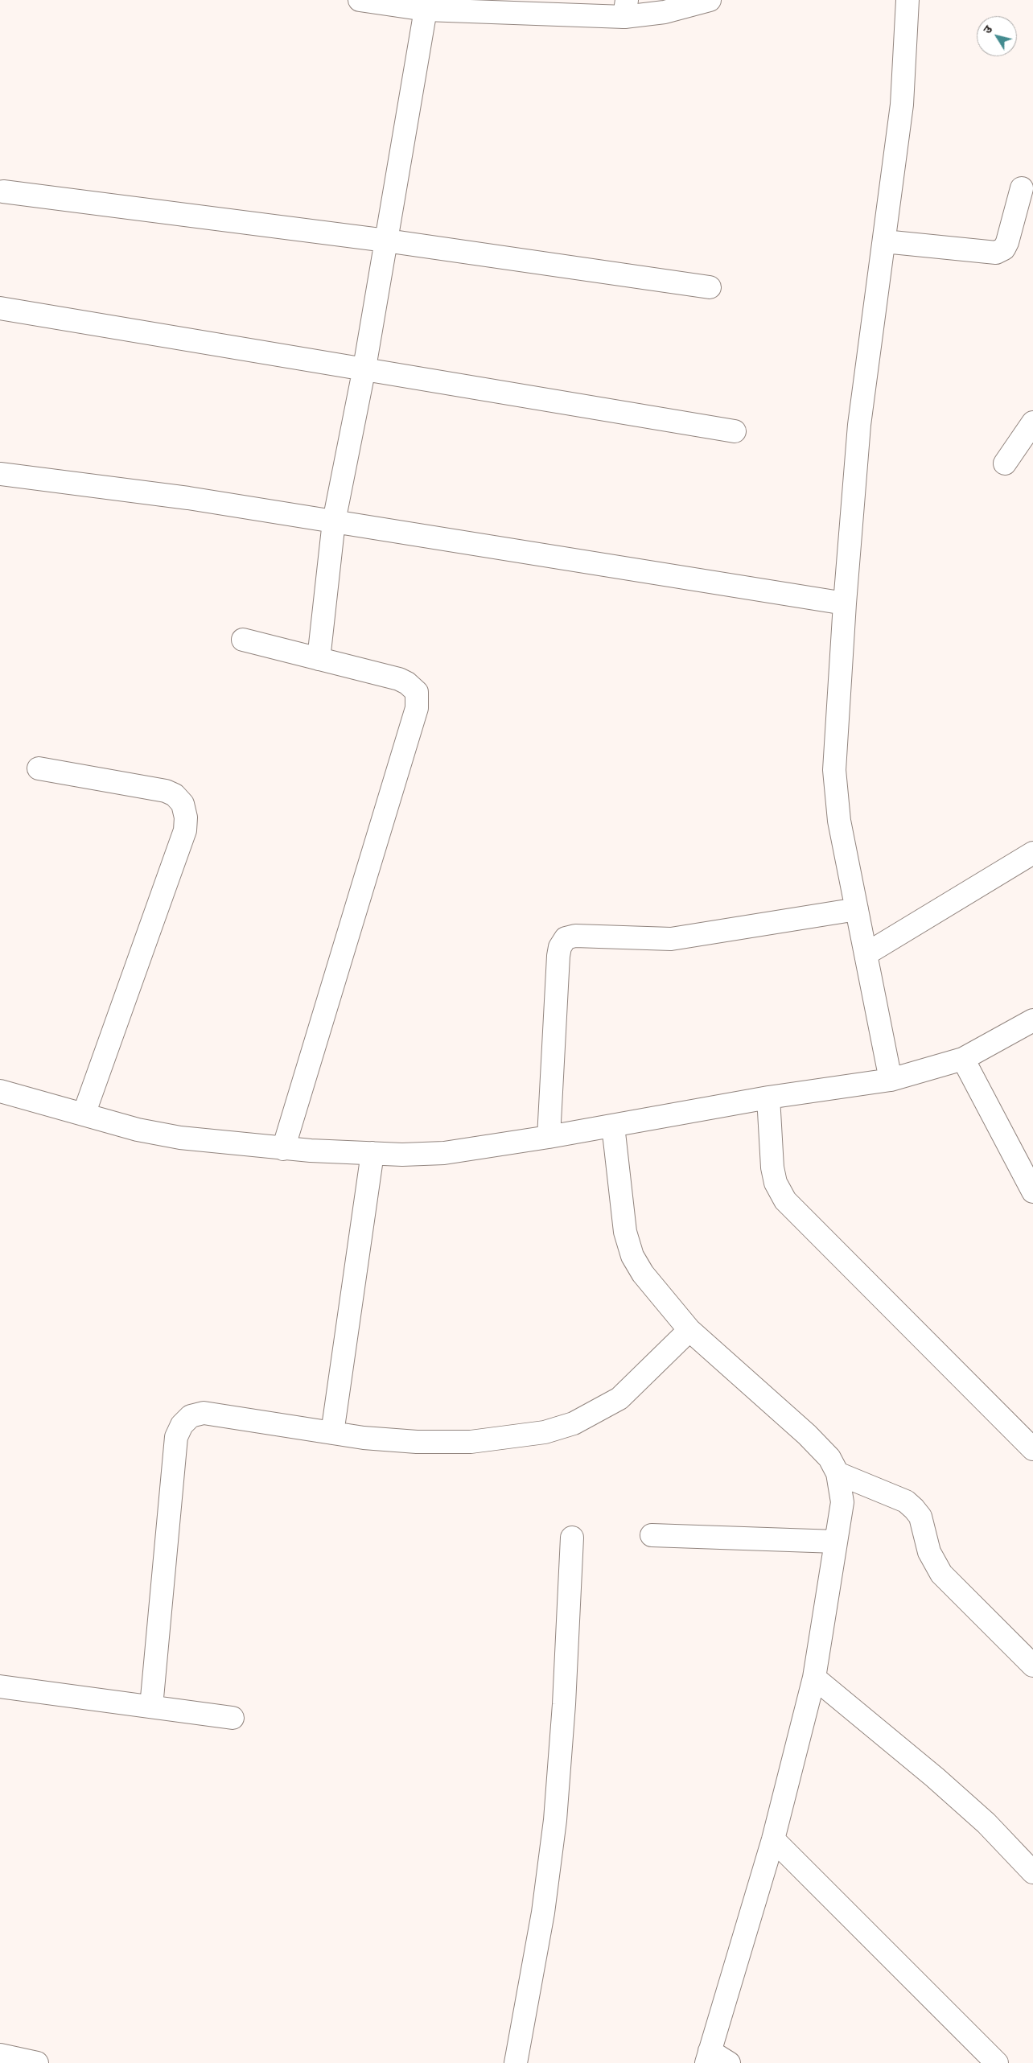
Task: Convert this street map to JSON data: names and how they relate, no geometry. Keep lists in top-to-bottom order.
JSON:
{
  "north": "top left"
}
